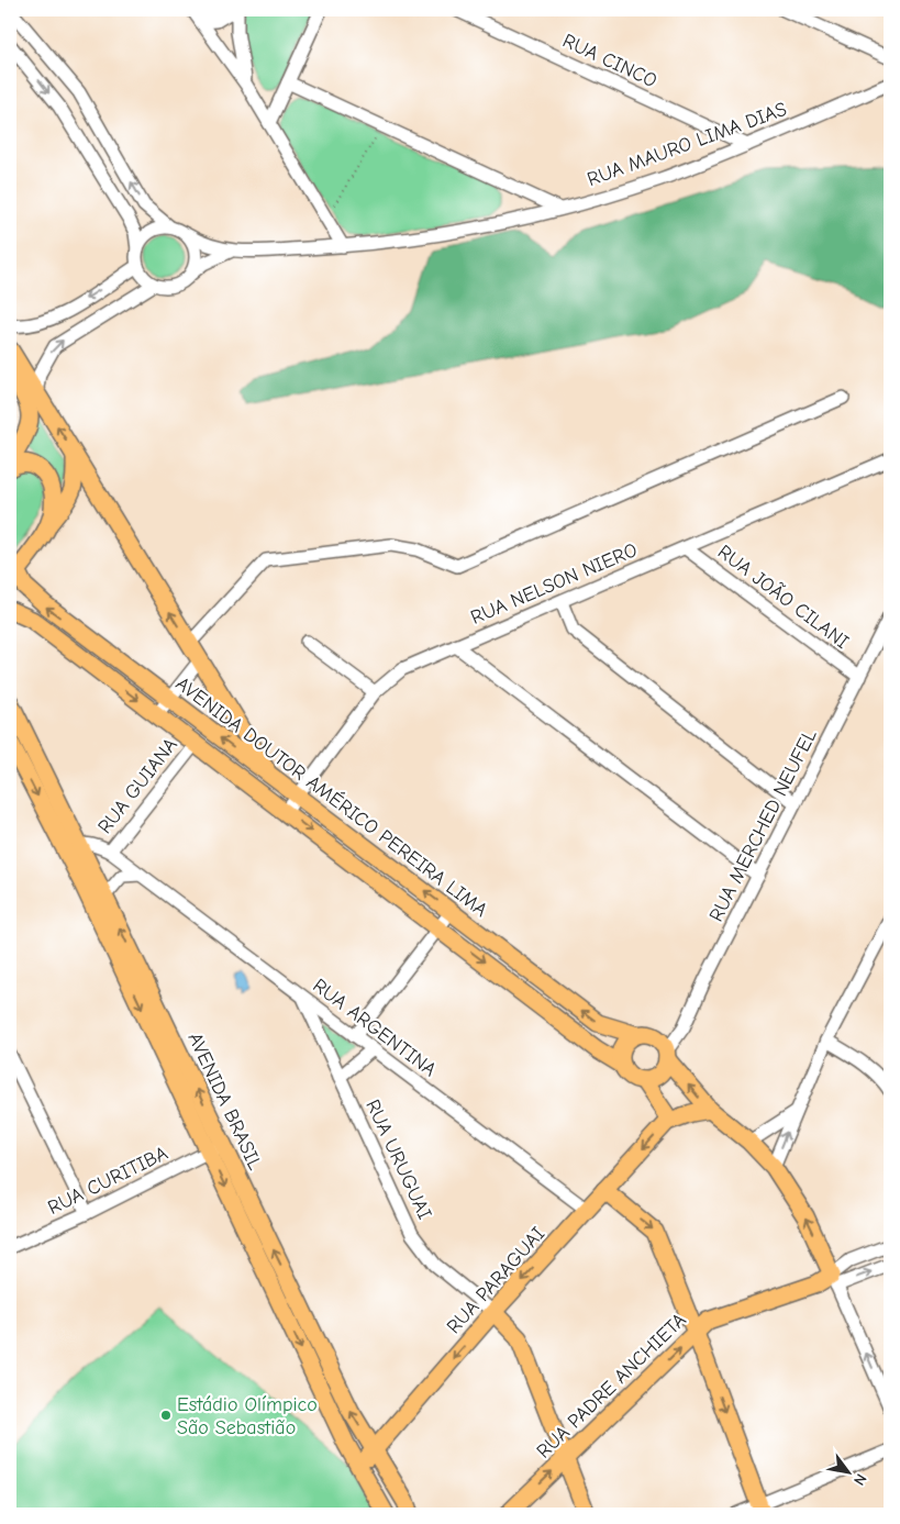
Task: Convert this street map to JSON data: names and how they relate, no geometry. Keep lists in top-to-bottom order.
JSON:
{
  "streets": {
    "main road": [
      "AVENIDA DOUTOR AMÉRICO PEREIRA LIMA",
      "AVENIDA BRASIL",
      "RUA PARAGUAI",
      "RUA PADRE ANCHIETA"
    ],
    "street": [
      "RUA CINCO",
      "RUA MAURO LIMA DIAS",
      "RUA NELSON NIERO",
      "RUA JOÃO CILANI",
      "RUA GUIANA",
      "RUA MERCHED NEUFEL",
      "RUA ARGENTINA",
      "RUA URUGUAI",
      "RUA CURITIBA"
    ]
  },
  "crossings": [
    ["RUA CINCO", "RUA MAURO LIMA DIAS"],
    ["RUA NELSON NIERO", "RUA JOÃO CILANI"],
    ["RUA NELSON NIERO", "AVENIDA DOUTOR AMÉRICO PEREIRA LIMA"],
    ["RUA JOÃO CILANI", "RUA MERCHED NEUFEL"],
    ["RUA GUIANA", "AVENIDA DOUTOR AMÉRICO PEREIRA LIMA"],
    ["RUA GUIANA", "RUA ARGENTINA"],
    ["AVENIDA DOUTOR AMÉRICO PEREIRA LIMA", "RUA MERCHED NEUFEL"],
    ["RUA ARGENTINA", "AVENIDA BRASIL"],
    ["RUA ARGENTINA", "RUA URUGUAI"],
    ["RUA ARGENTINA", "RUA PARAGUAI"],
    ["AVENIDA BRASIL", "RUA CURITIBA"],
    ["AVENIDA BRASIL", "RUA PARAGUAI"],
    ["RUA URUGUAI", "RUA PARAGUAI"]
  ],
  "one_way": ["RUA PARAGUAI", "RUA PADRE ANCHIETA"],
  "places": ["Estádio Olímpico São Sebastião"],
  "north": "bottom right"
}
